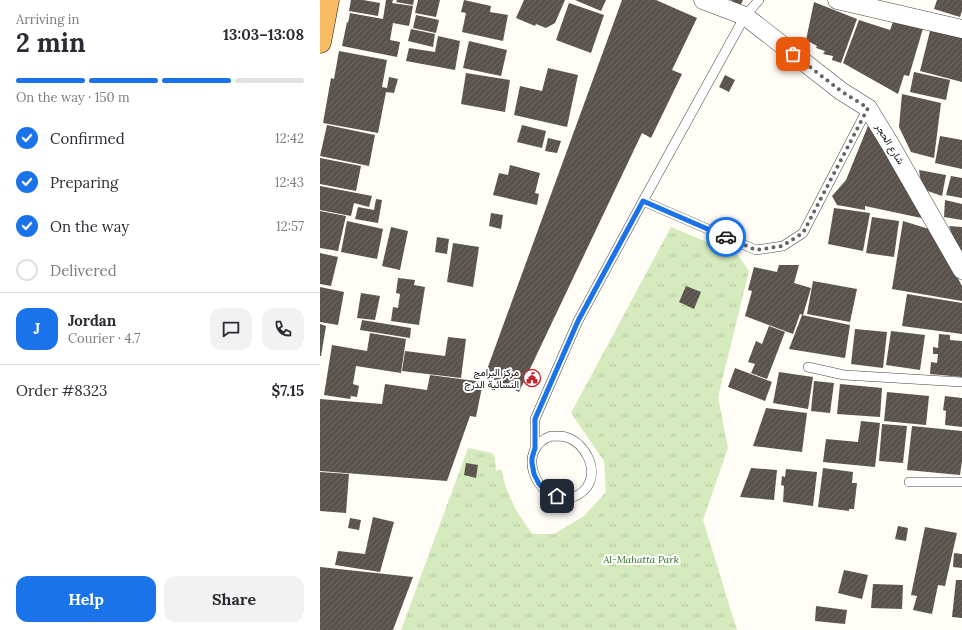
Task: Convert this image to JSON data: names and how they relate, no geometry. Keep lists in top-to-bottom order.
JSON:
{
  "streets": {
    "street": ["شارع الحجر"]
  },
  "parks": ["Al-Mahatta Park"],
  "places": {
    "public building": ["مركز البرامج النسائية الدرج"]
  },
  "page": {
    "heading": ["2 min", "Arriving in", "13:03–13:08"],
    "panel": [
      "Jordan",
      "Courier · 4.7",
      "Order #8323",
      "$7.15"
    ],
    "bar": "On the way · 150 m",
    "list": [
      ["Confirmed", "12:42"],
      ["Preparing", "12:43"],
      ["On the way", "12:57"],
      "Delivered"
    ],
    "round": "J",
    "buttons": ["Help", "Share"]
  }
}
